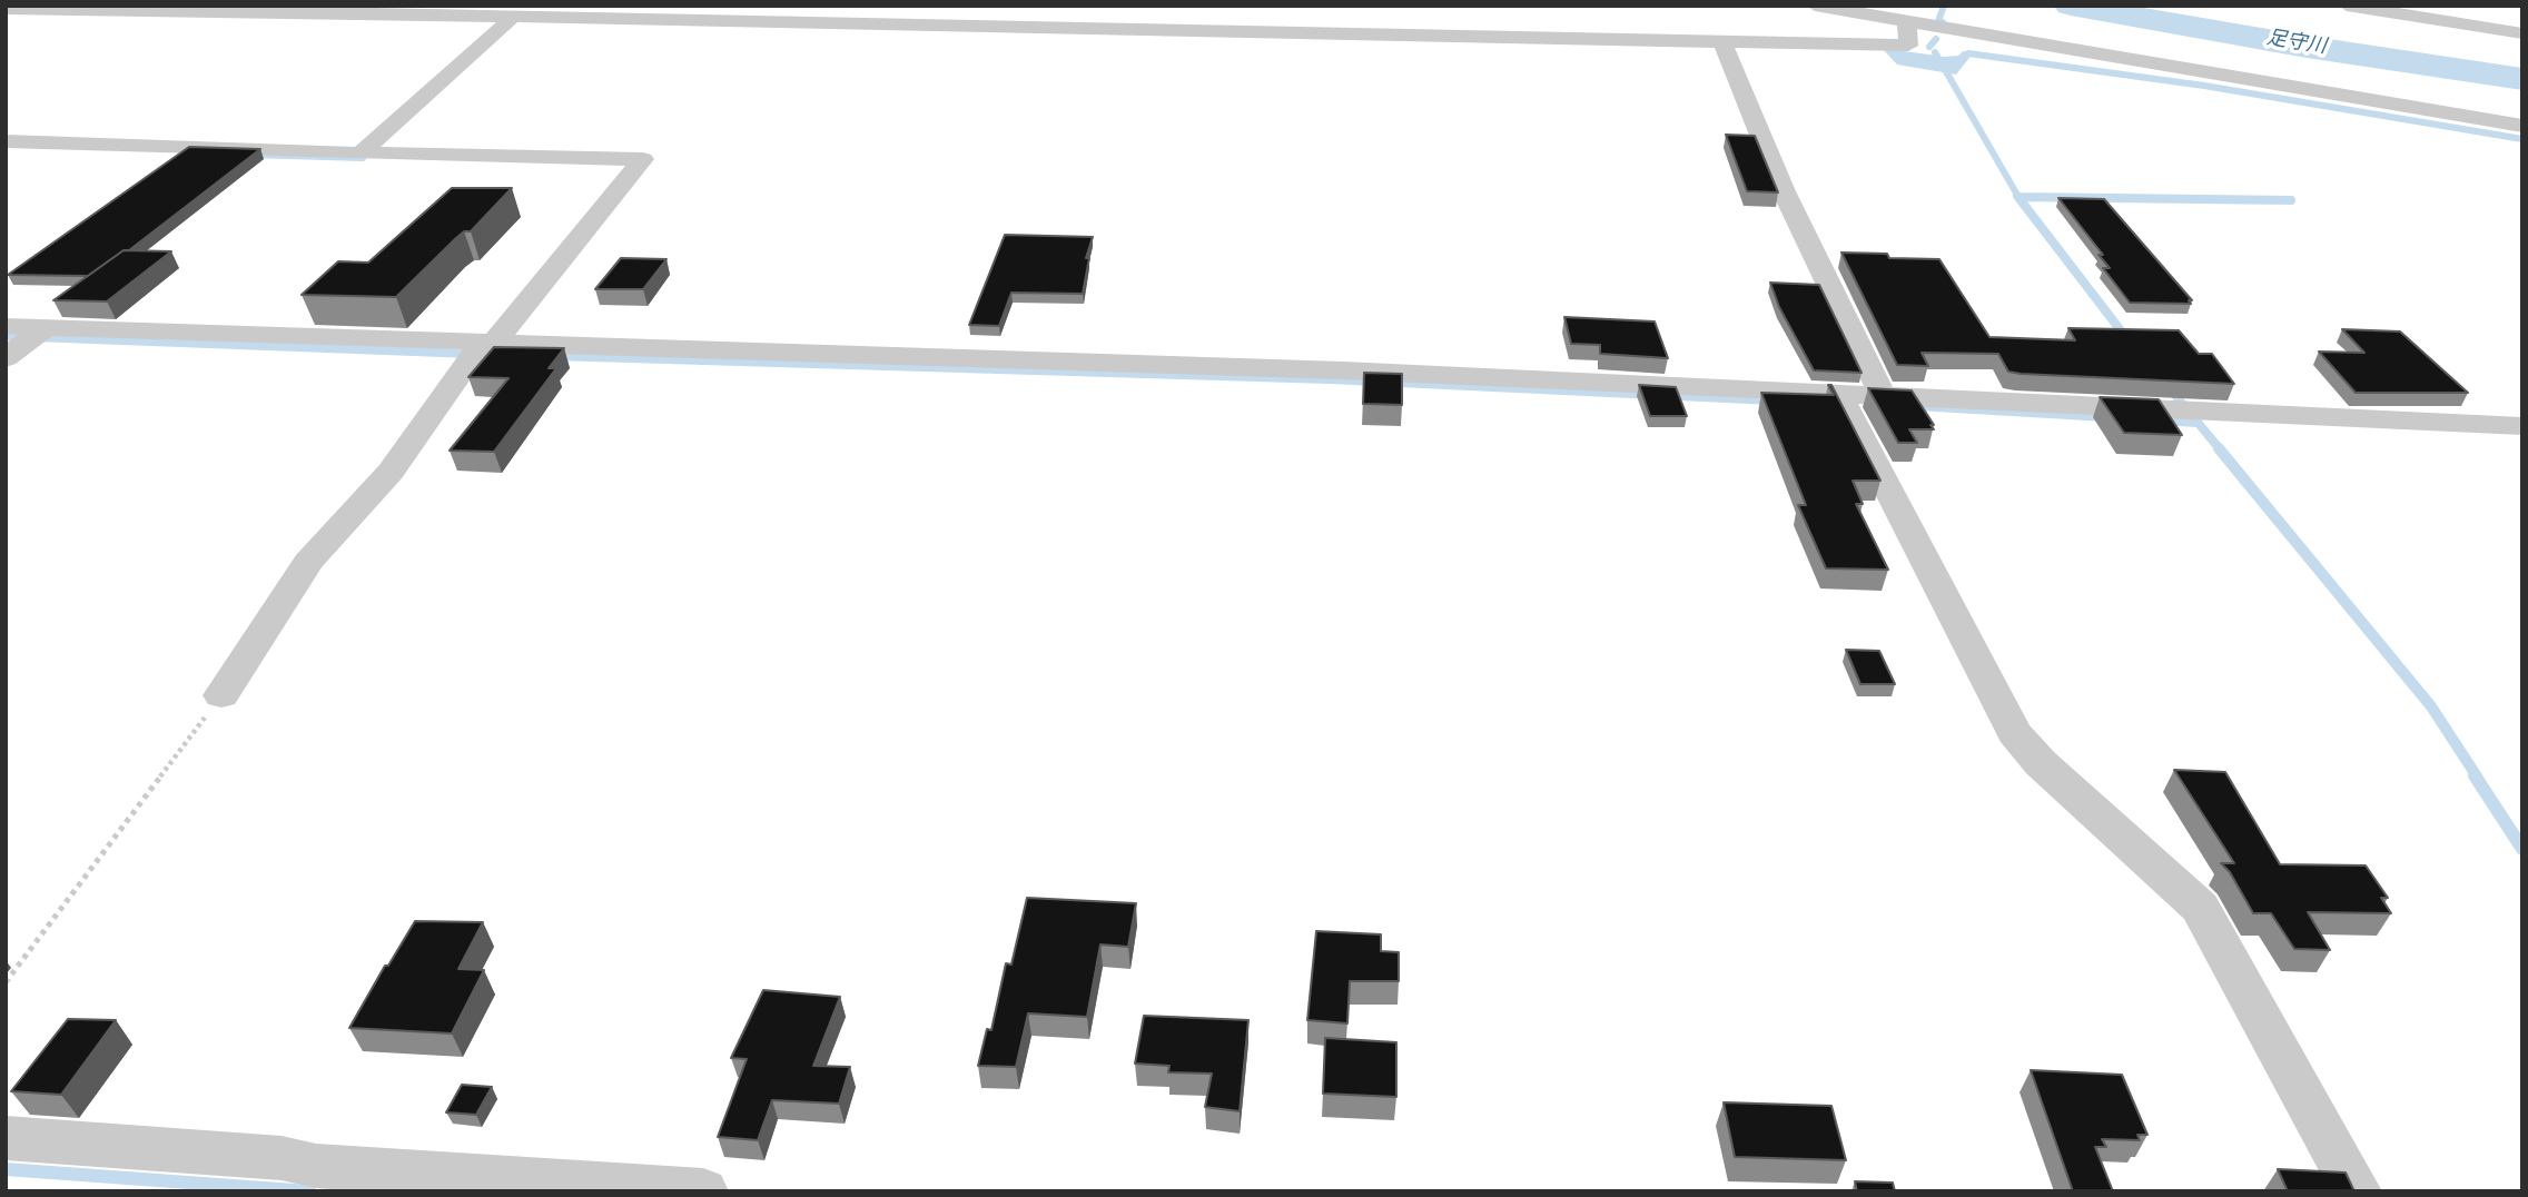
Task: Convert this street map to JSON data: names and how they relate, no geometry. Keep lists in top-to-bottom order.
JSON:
{
  "water": ["足守川"]
}
